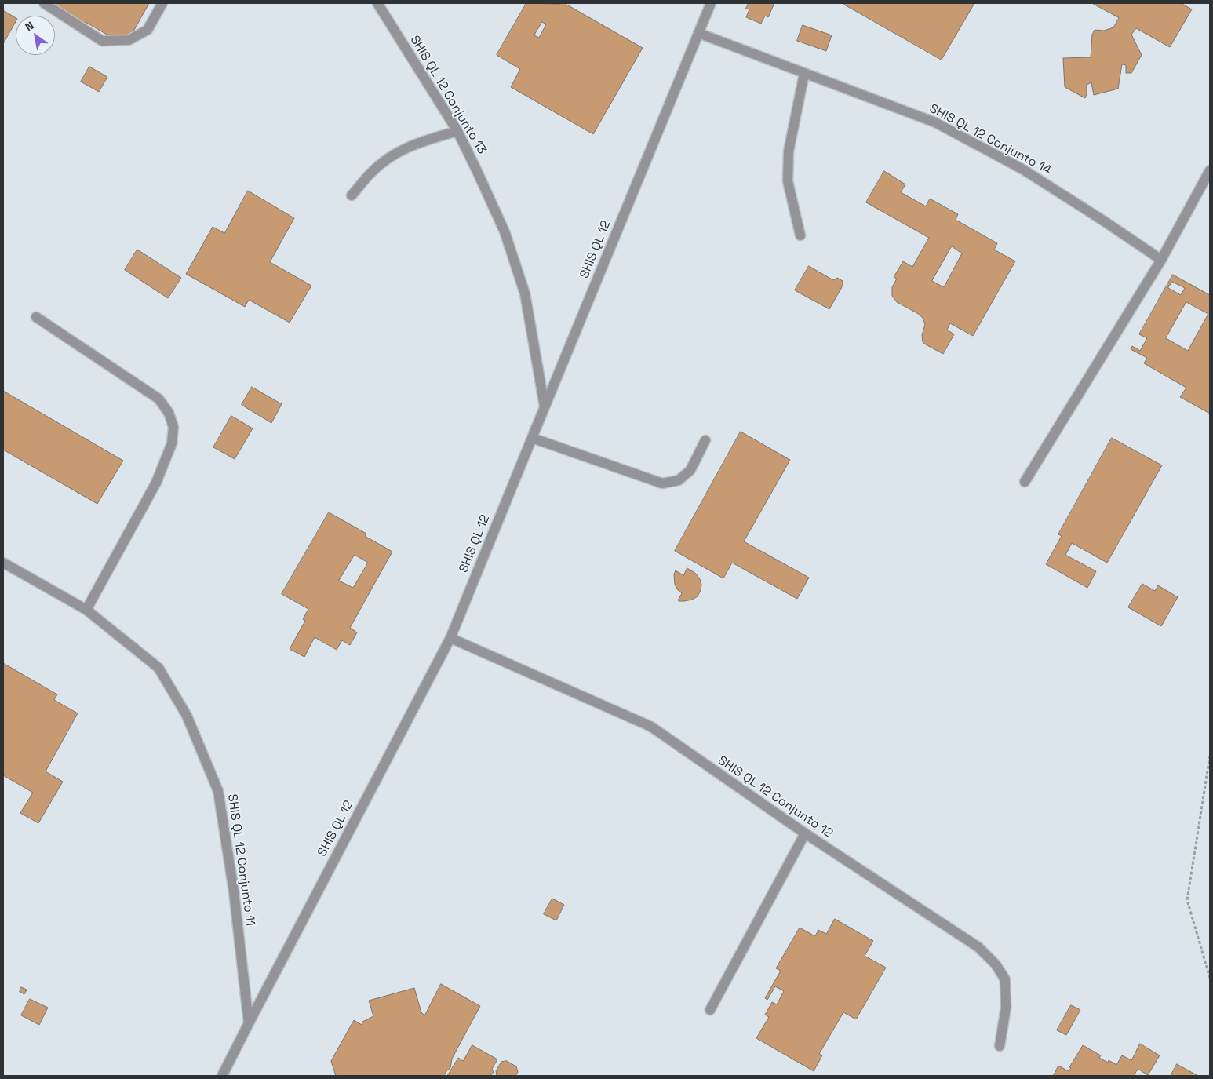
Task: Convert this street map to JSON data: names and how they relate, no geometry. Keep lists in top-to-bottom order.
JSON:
{
  "streets": {
    "street": [
      "SHIS QL 12 Conjunto 13",
      "SHIS QL 12 Conjunto 14",
      "SHIS QL 12",
      "SHIS QL 12 Conjunto 12",
      "SHIS QL 12 Conjunto 11"
    ]
  },
  "crossings": [
    ["SHIS QL 12 Conjunto 13", "SHIS QL 12"],
    ["SHIS QL 12 Conjunto 14", "SHIS QL 12"],
    ["SHIS QL 12", "SHIS QL 12 Conjunto 12"],
    ["SHIS QL 12", "SHIS QL 12 Conjunto 11"]
  ],
  "north": "top left"
}
